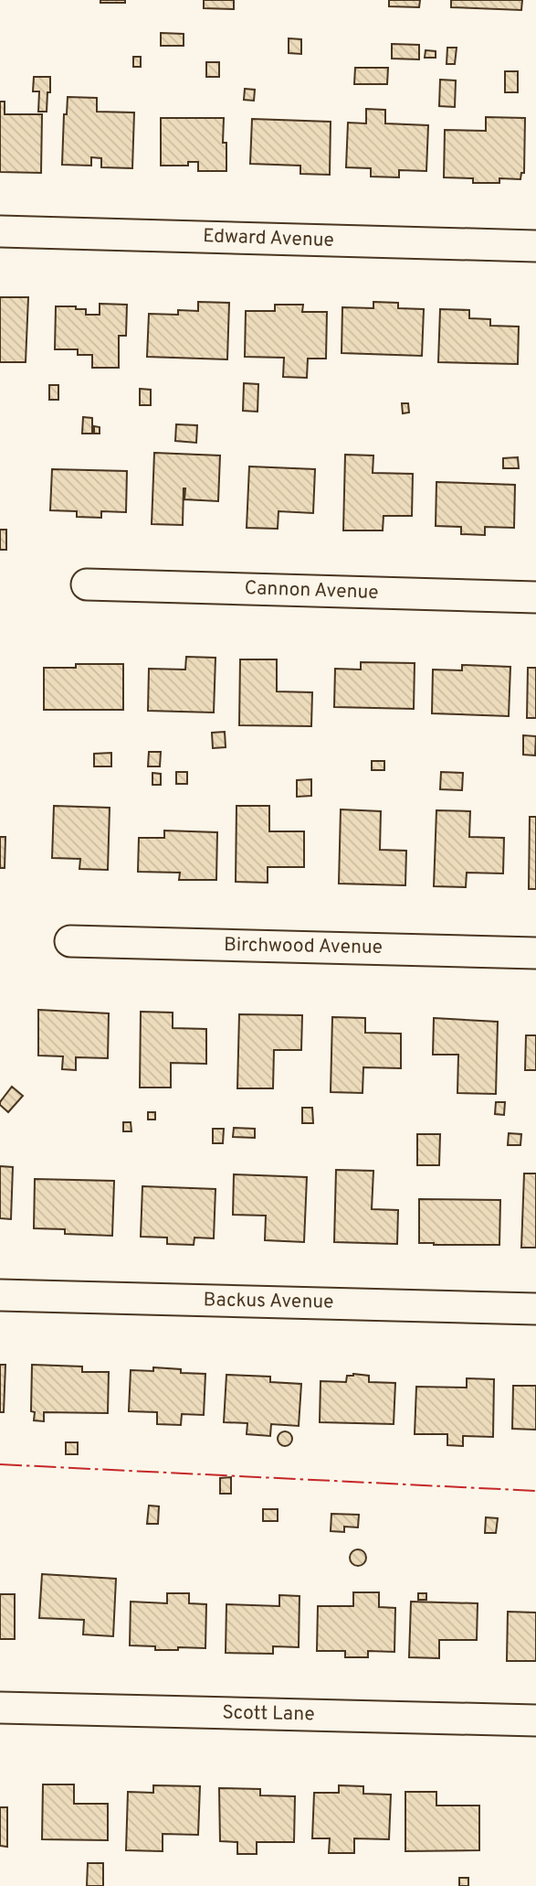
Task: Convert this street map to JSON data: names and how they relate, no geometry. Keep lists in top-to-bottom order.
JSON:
{
  "streets": {
    "street": [
      "Edward Avenue",
      "Cannon Avenue",
      "Birchwood Avenue",
      "Backus Avenue",
      "Scott Lane"
    ]
  }
}
